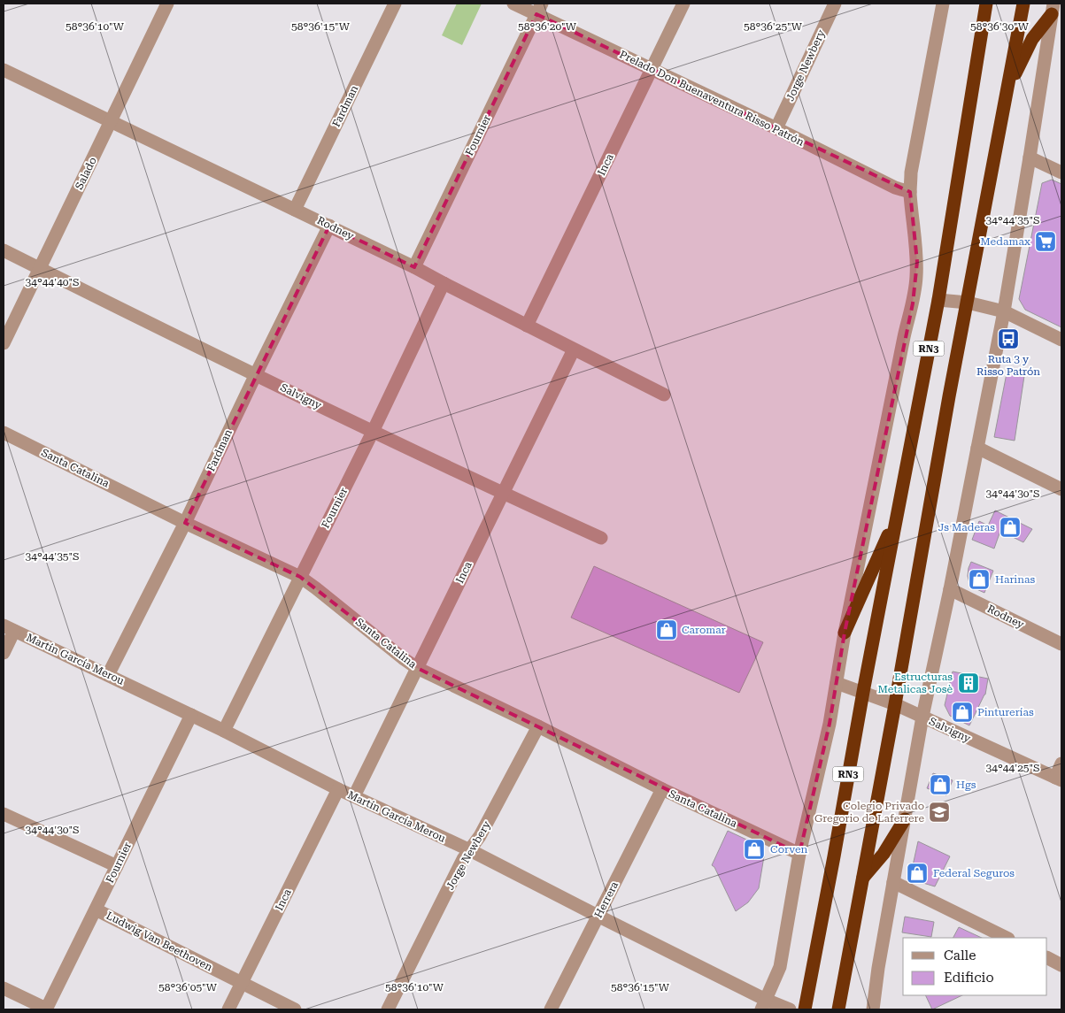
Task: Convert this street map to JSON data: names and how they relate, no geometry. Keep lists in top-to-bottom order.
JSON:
{
  "streets": {
    "highway": ["RN3"],
    "street": [
      "Jorge Newbery",
      "Prelado Don Buenaventura Risso Patrón",
      "Fardman",
      "Fournier",
      "Inca",
      "Salado",
      "Rodney",
      "Salvigny",
      "Santa Catalina",
      "Martín García Merou",
      "Herrera",
      "Ludwig Van Beethoven"
    ]
  },
  "crossings": [
    ["Jorge Newbery", "Prelado Don Buenaventura Risso Patrón"],
    ["Jorge Newbery", "Santa Catalina"],
    ["Jorge Newbery", "Martín García Merou"],
    ["Prelado Don Buenaventura Risso Patrón", "Fournier"],
    ["Prelado Don Buenaventura Risso Patrón", "Inca"],
    ["Fardman", "Rodney"],
    ["Fardman", "Salvigny"],
    ["Fardman", "Santa Catalina"],
    ["Fardman", "Martín García Merou"],
    ["Fournier", "Rodney"],
    ["Fournier", "Salvigny"],
    ["Fournier", "Santa Catalina"],
    ["Fournier", "Martín García Merou"],
    ["Fournier", "Ludwig Van Beethoven"],
    ["Inca", "Rodney"],
    ["Inca", "Salvigny"],
    ["Inca", "Santa Catalina"],
    ["Inca", "Martín García Merou"],
    ["Inca", "Ludwig Van Beethoven"],
    ["Salado", "Rodney"],
    ["Salado", "Salvigny"],
    ["RN3", "Salvigny"],
    ["Santa Catalina", "Herrera"],
    ["Martín García Merou", "Herrera"]
  ],
  "places": {
    "supermarket": ["Medamax"],
    "bus stop": ["Ruta 3 y Risso Patrón"],
    "shop": [
      "Js Maderas",
      "Harinas",
      "Caromar",
      "Pinturerías",
      "Hgs",
      "Corven",
      "Federal Seguros"
    ],
    "building": ["Estructuras Metalicas Josè"],
    "school or university": ["Colegio Privado Gregorio de Laferrere"]
  },
  "legend": ["Calle", "Edificio"],
  "coordinates": [
    "58°36'10\"W",
    "58°36'15\"W",
    "58°36'20\"W",
    "58°36'25\"W",
    "58°36'30\"W",
    "34°44'35\"S",
    "34°44'40\"S",
    "34°44'30\"S",
    "34°44'25\"S",
    "58°36'05\"W"
  ]
}
